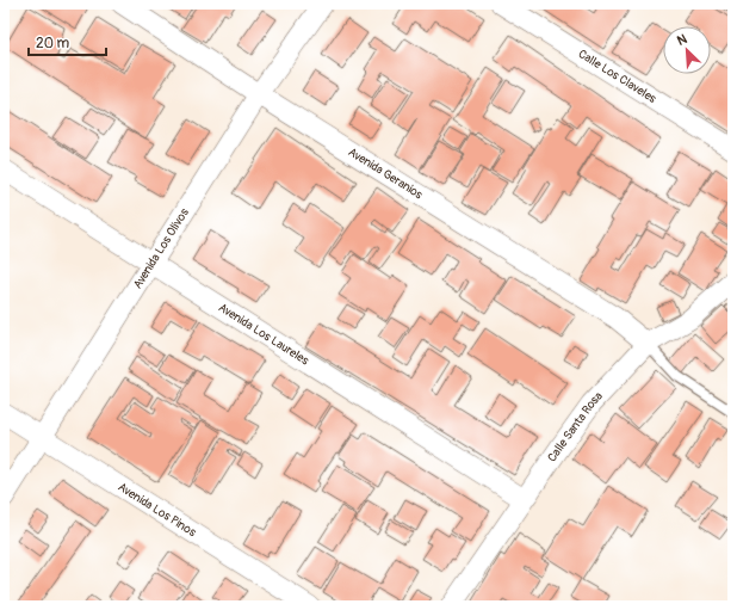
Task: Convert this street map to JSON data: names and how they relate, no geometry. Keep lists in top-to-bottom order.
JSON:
{
  "streets": {
    "street": [
      "Calle Los Claveles",
      "Avenida Geranios",
      "Avenida Los Olivos",
      "Avenida Los Laureles",
      "Calle Santa Rosa",
      "Avenida Los Pinos"
    ]
  },
  "crossings": [
    ["Avenida Geranios", "Avenida Los Olivos"],
    ["Avenida Geranios", "Calle Santa Rosa"],
    ["Avenida Los Olivos", "Avenida Los Laureles"],
    ["Avenida Los Olivos", "Avenida Los Pinos"],
    ["Avenida Los Laureles", "Calle Santa Rosa"]
  ],
  "scale_bar": "20 m",
  "north": "top left"
}
